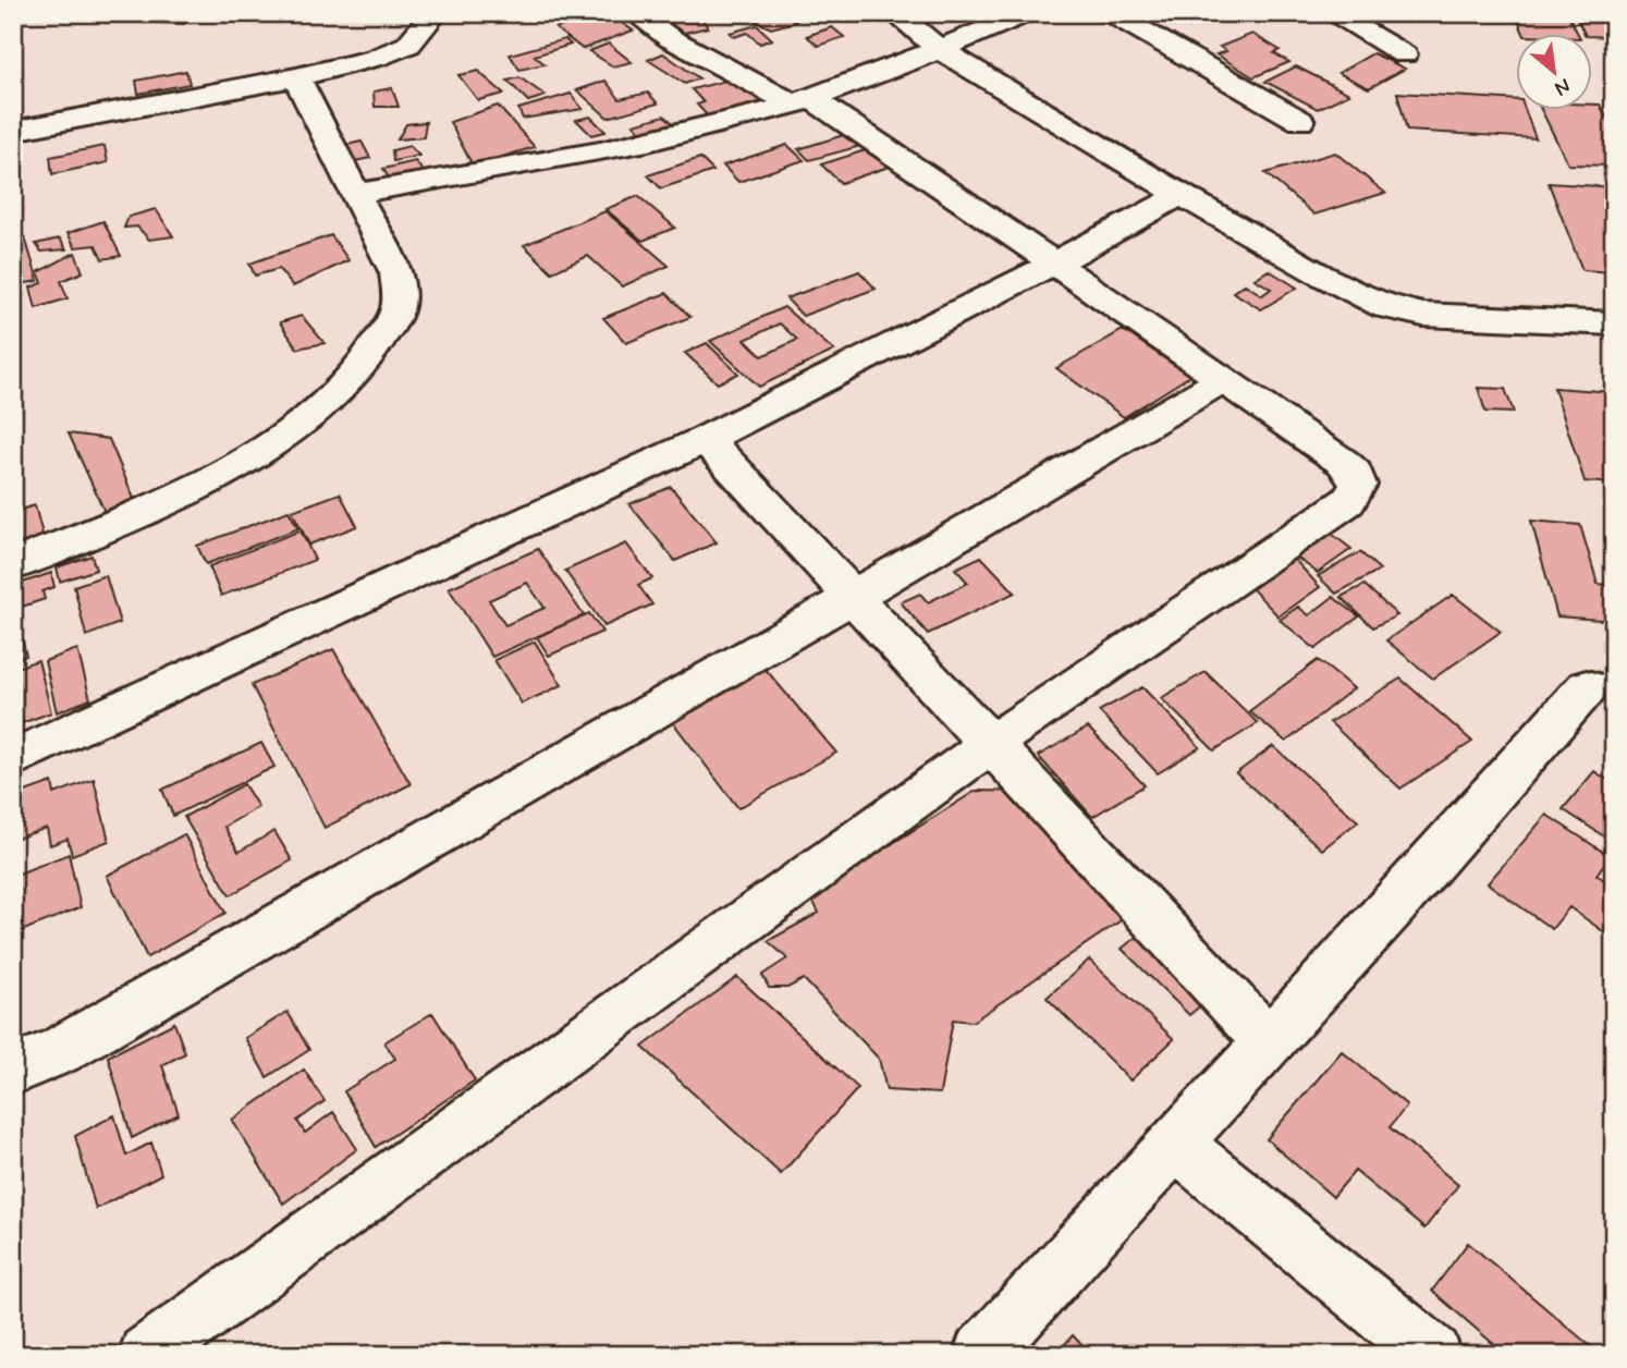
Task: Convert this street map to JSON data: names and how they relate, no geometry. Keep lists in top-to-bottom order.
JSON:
{
  "north": "bottom right"
}
